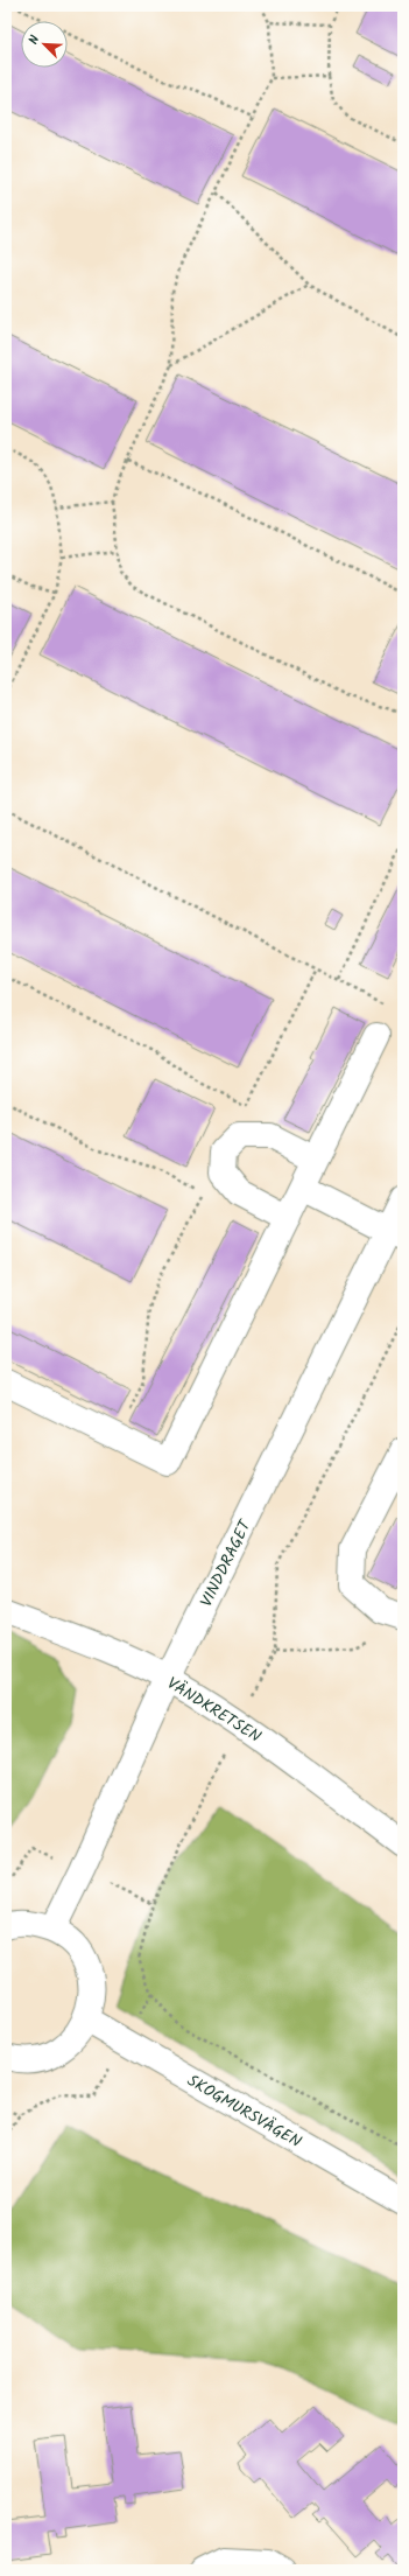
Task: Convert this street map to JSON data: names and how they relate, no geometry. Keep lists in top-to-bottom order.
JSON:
{
  "streets": {
    "street": ["VINDDRAGET", "VÄNDKRETSEN", "SKOGMURSVÄGEN"]
  },
  "crossings": [
    ["VINDDRAGET", "VÄNDKRETSEN"]
  ],
  "north": "top left"
}
